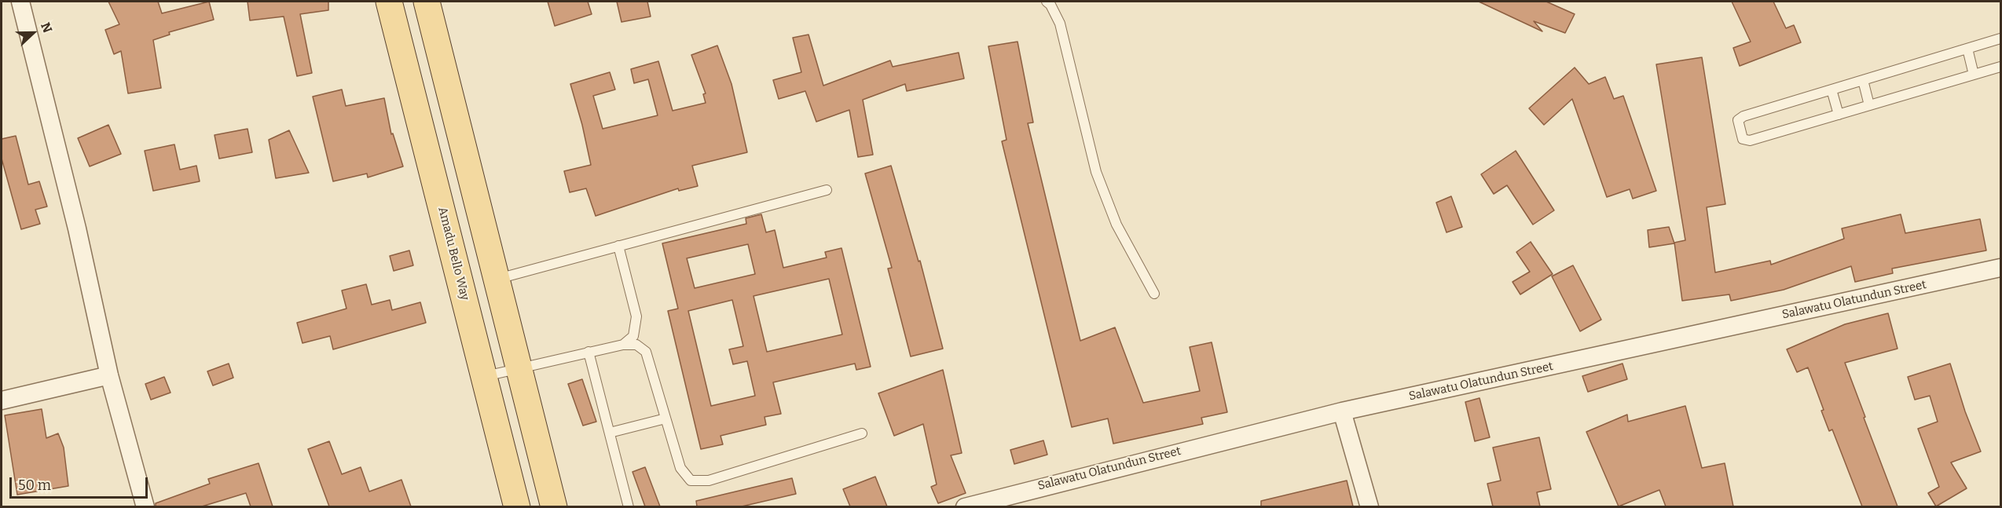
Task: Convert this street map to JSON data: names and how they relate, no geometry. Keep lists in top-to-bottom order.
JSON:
{
  "streets": {
    "main road": ["Amadu Bello Way"],
    "street": ["Salawatu Olatundun Street"]
  },
  "scale_bar": "50 m",
  "north": "right"
}
